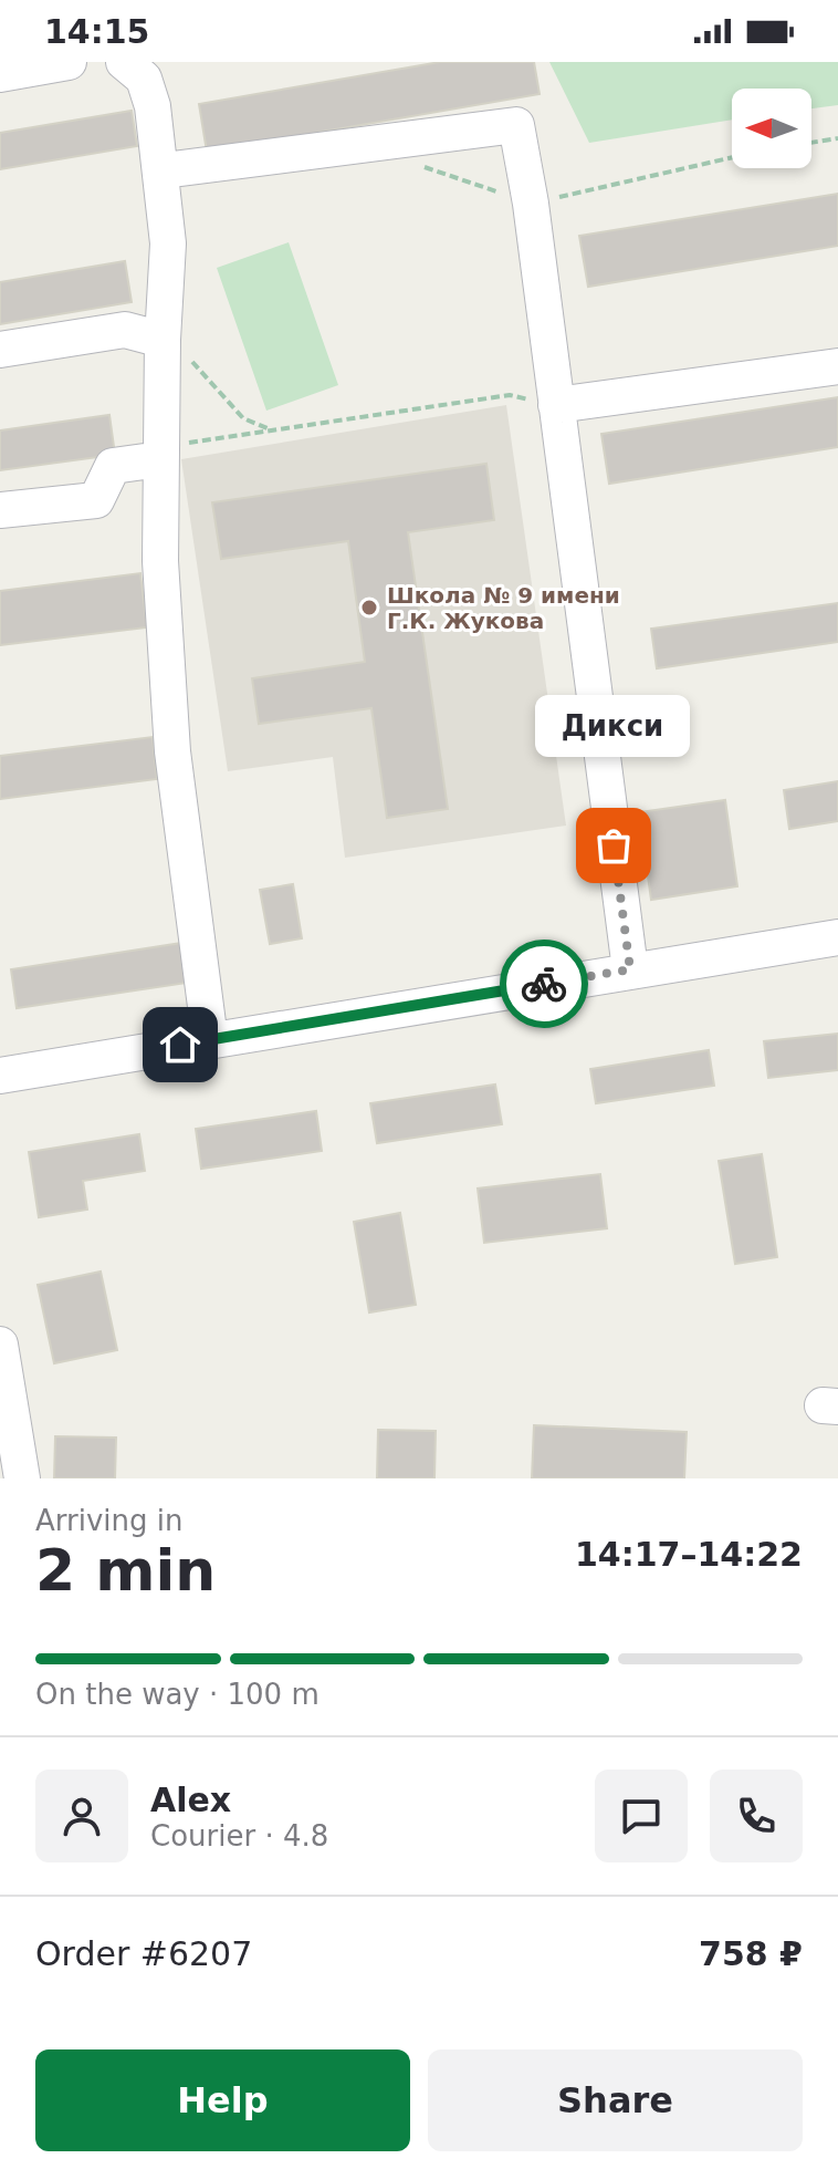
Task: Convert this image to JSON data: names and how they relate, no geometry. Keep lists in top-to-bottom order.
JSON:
{
  "places": ["Школа № 9 имени Г.К. Жукова", "Дикси"],
  "north": "left",
  "page": {
    "status": "14:15",
    "bubble": "Дикси",
    "heading": ["2 min", "Arriving in", "14:17–14:22"],
    "panel": [
      "Alex",
      "Courier · 4.8",
      "Order #6207",
      "758 ₽"
    ],
    "bar": "On the way · 100 m",
    "buttons": ["Help", "Share"]
  }
}
